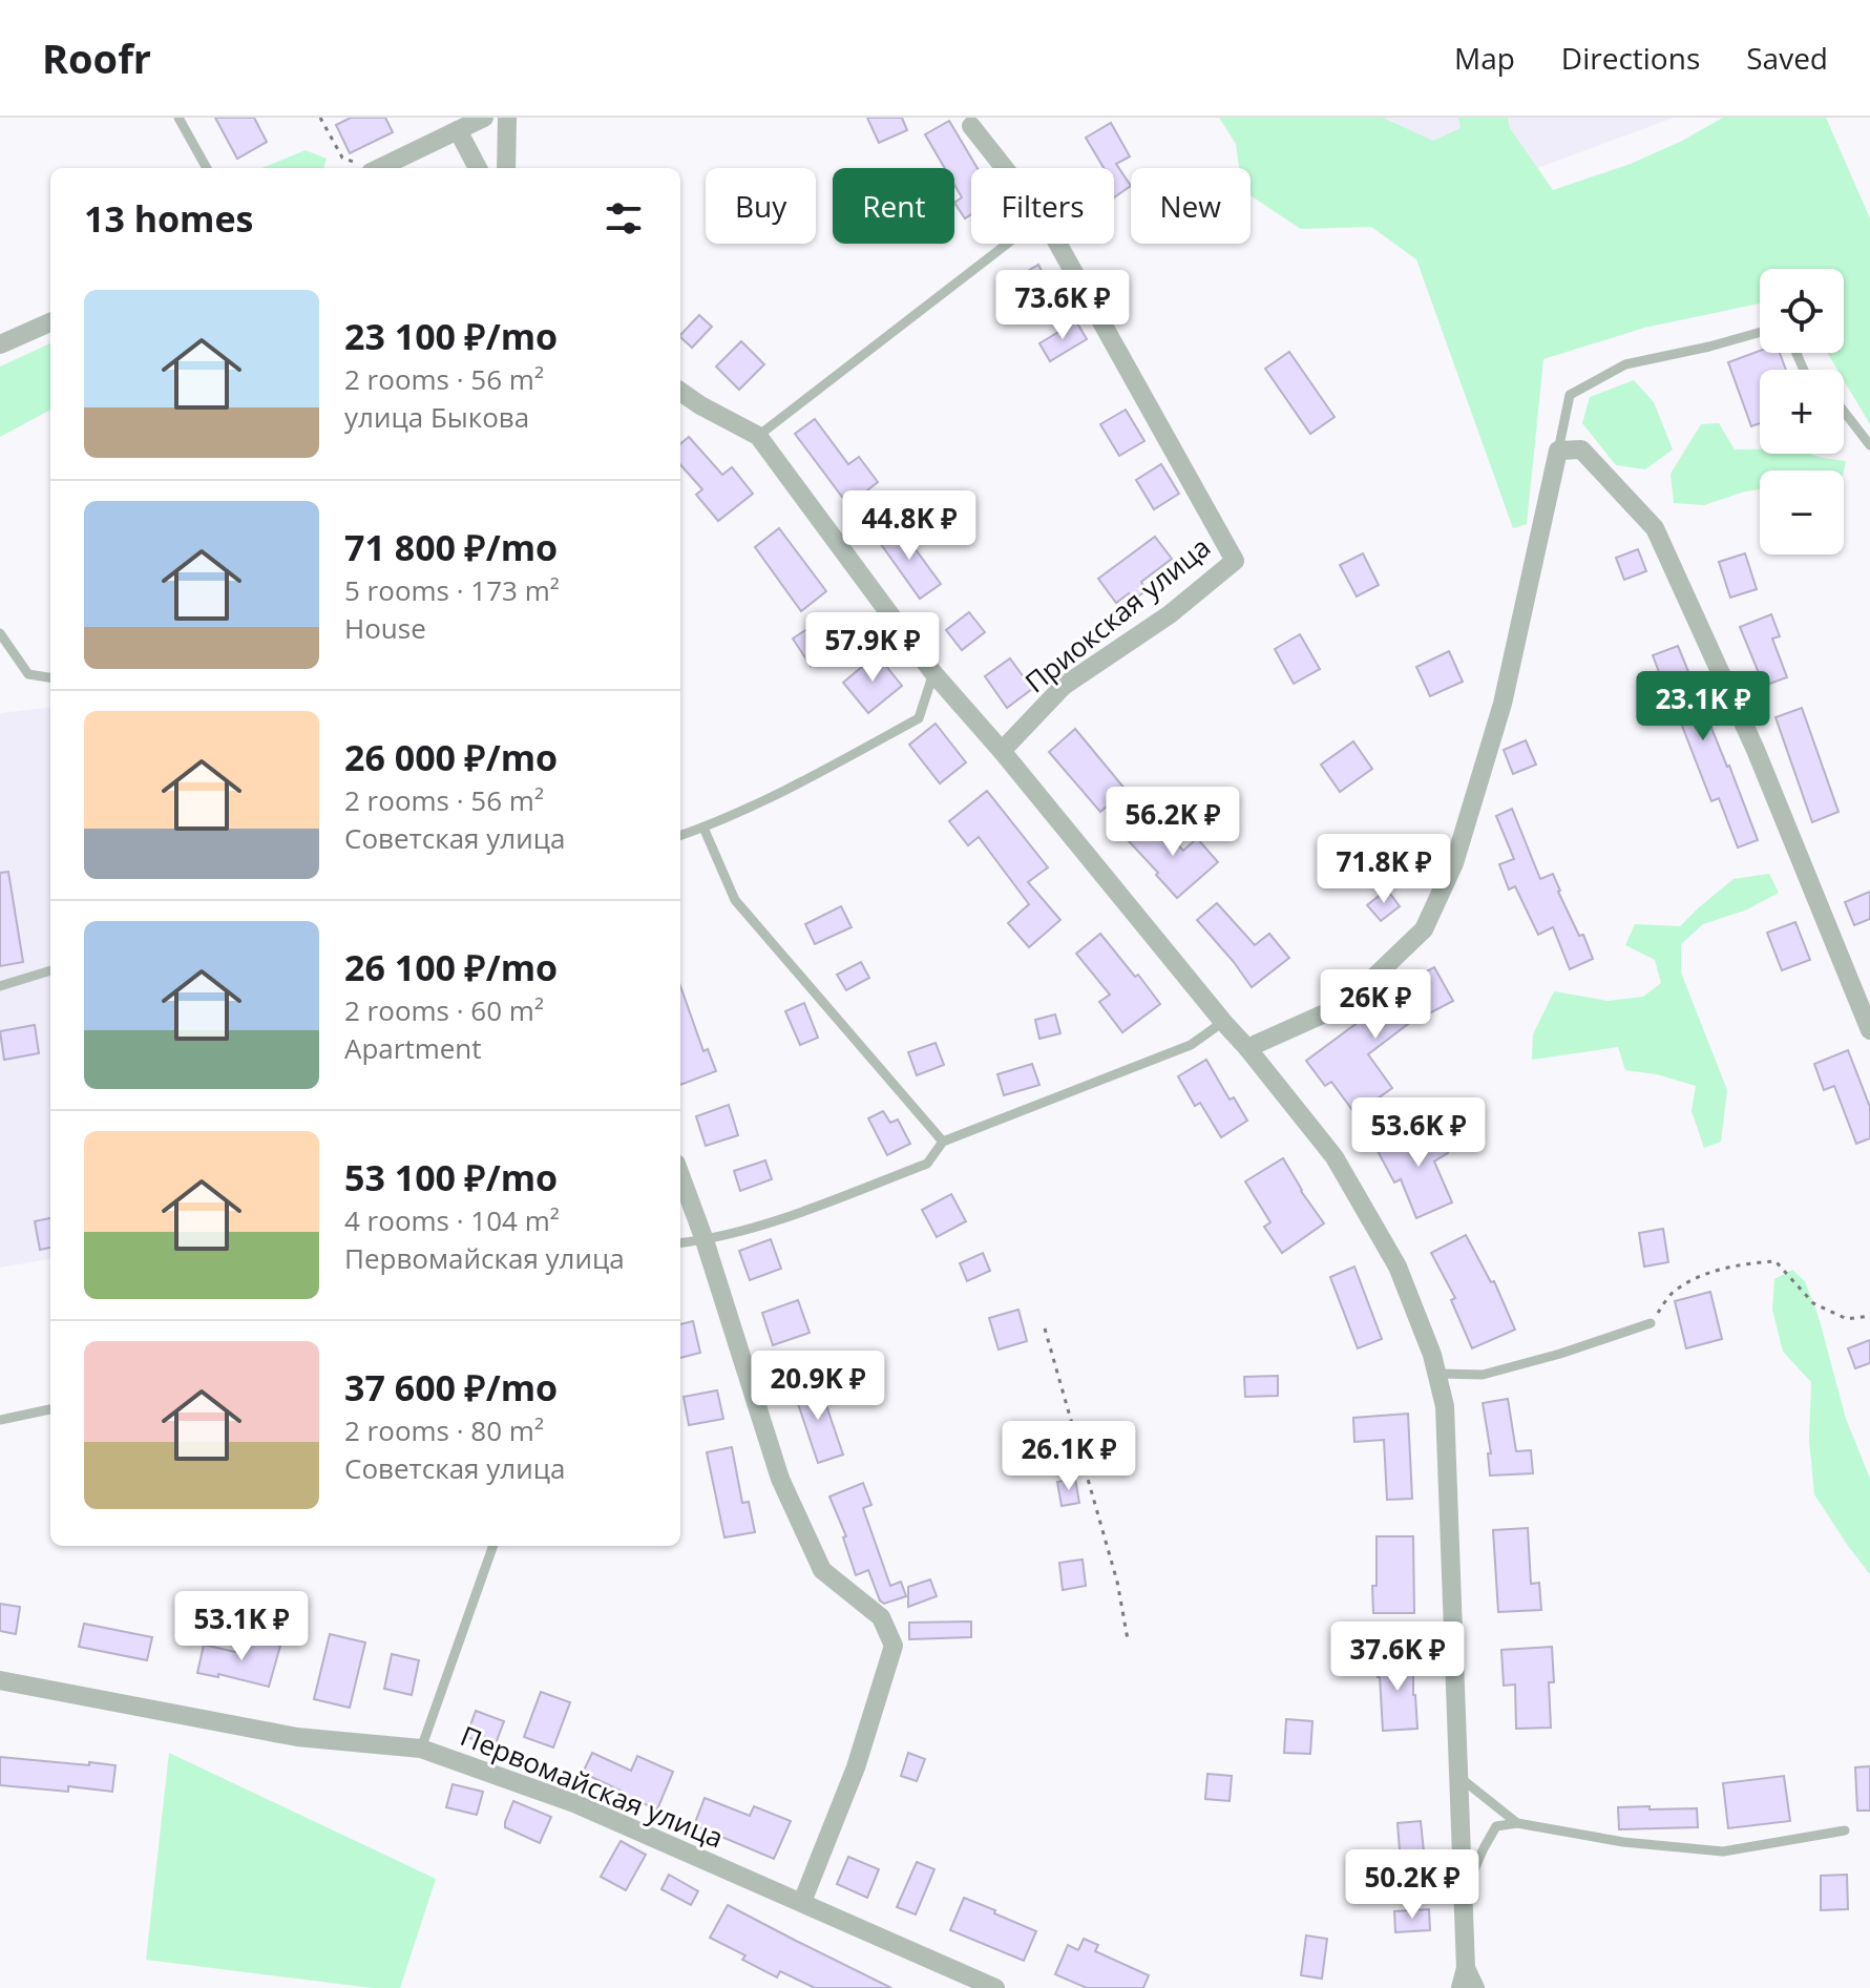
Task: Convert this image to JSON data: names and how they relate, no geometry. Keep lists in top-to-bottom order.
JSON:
{
  "streets": {
    "street": ["Приокская улица", "Первомайская улица"]
  },
  "page": {
    "header": "Roofr",
    "nav": ["Map", "Directions", "Saved"],
    "chip": [
      "Buy",
      "Rent",
      "Filters",
      "New"
    ],
    "heading": "13 homes",
    "map_buttons": ["+", "−"],
    "list": [
      {
        "name": "23 100 ₽/mo",
        "note": "2 rooms · 56 m² · улица Быкова"
      },
      {
        "name": "71 800 ₽/mo",
        "note": "5 rooms · 173 m² · House"
      },
      {
        "name": "26 000 ₽/mo",
        "note": "2 rooms · 56 m² · Советская улица"
      },
      {
        "name": "26 100 ₽/mo",
        "note": "2 rooms · 60 m² · Apartment"
      },
      {
        "name": "53 100 ₽/mo",
        "note": "4 rooms · 104 m² · Первомайская улица"
      },
      {
        "name": "37 600 ₽/mo",
        "note": "2 rooms · 80 m² · Советская улица"
      }
    ],
    "price": [
      "73.6K ₽",
      "44.8K ₽",
      "57.9K ₽",
      "23.1K ₽",
      "56.2K ₽",
      "71.8K ₽",
      "26K ₽",
      "53.6K ₽",
      "20.9K ₽",
      "26.1K ₽",
      "53.1K ₽",
      "37.6K ₽",
      "50.2K ₽"
    ]
  }
}
